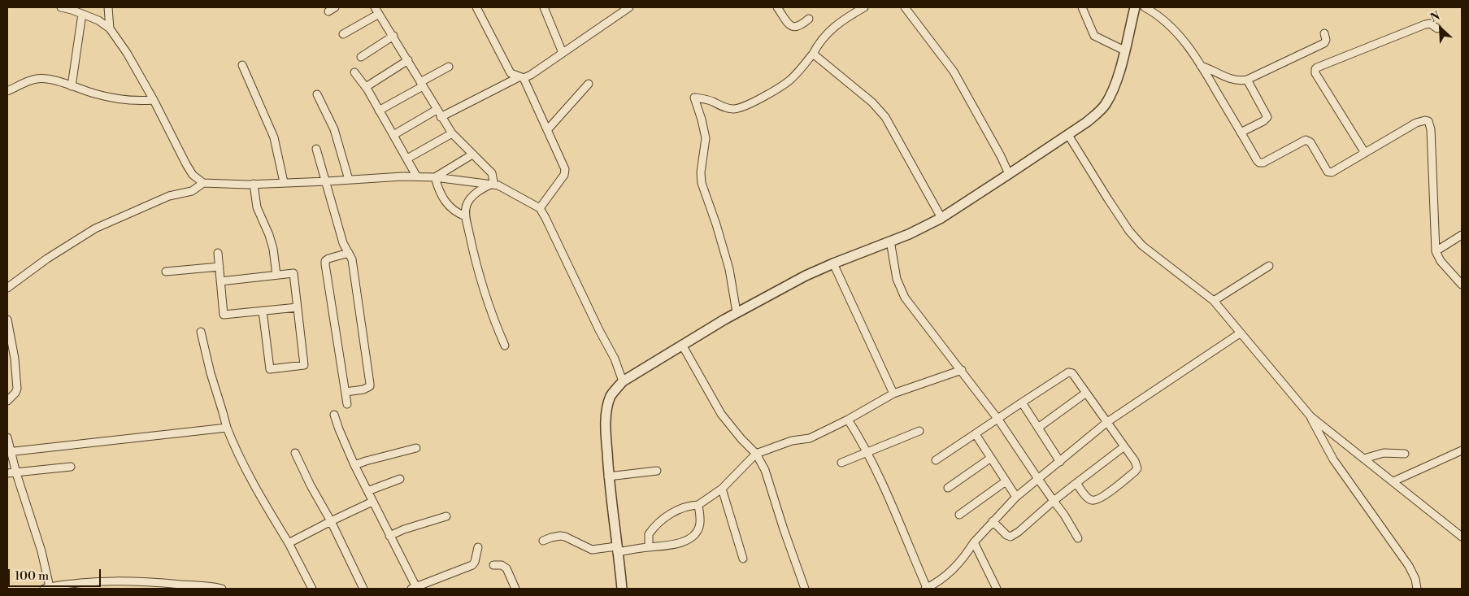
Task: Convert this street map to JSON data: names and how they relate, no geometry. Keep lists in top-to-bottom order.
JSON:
{
  "scale_bar": "100 m",
  "north": "top left"
}
